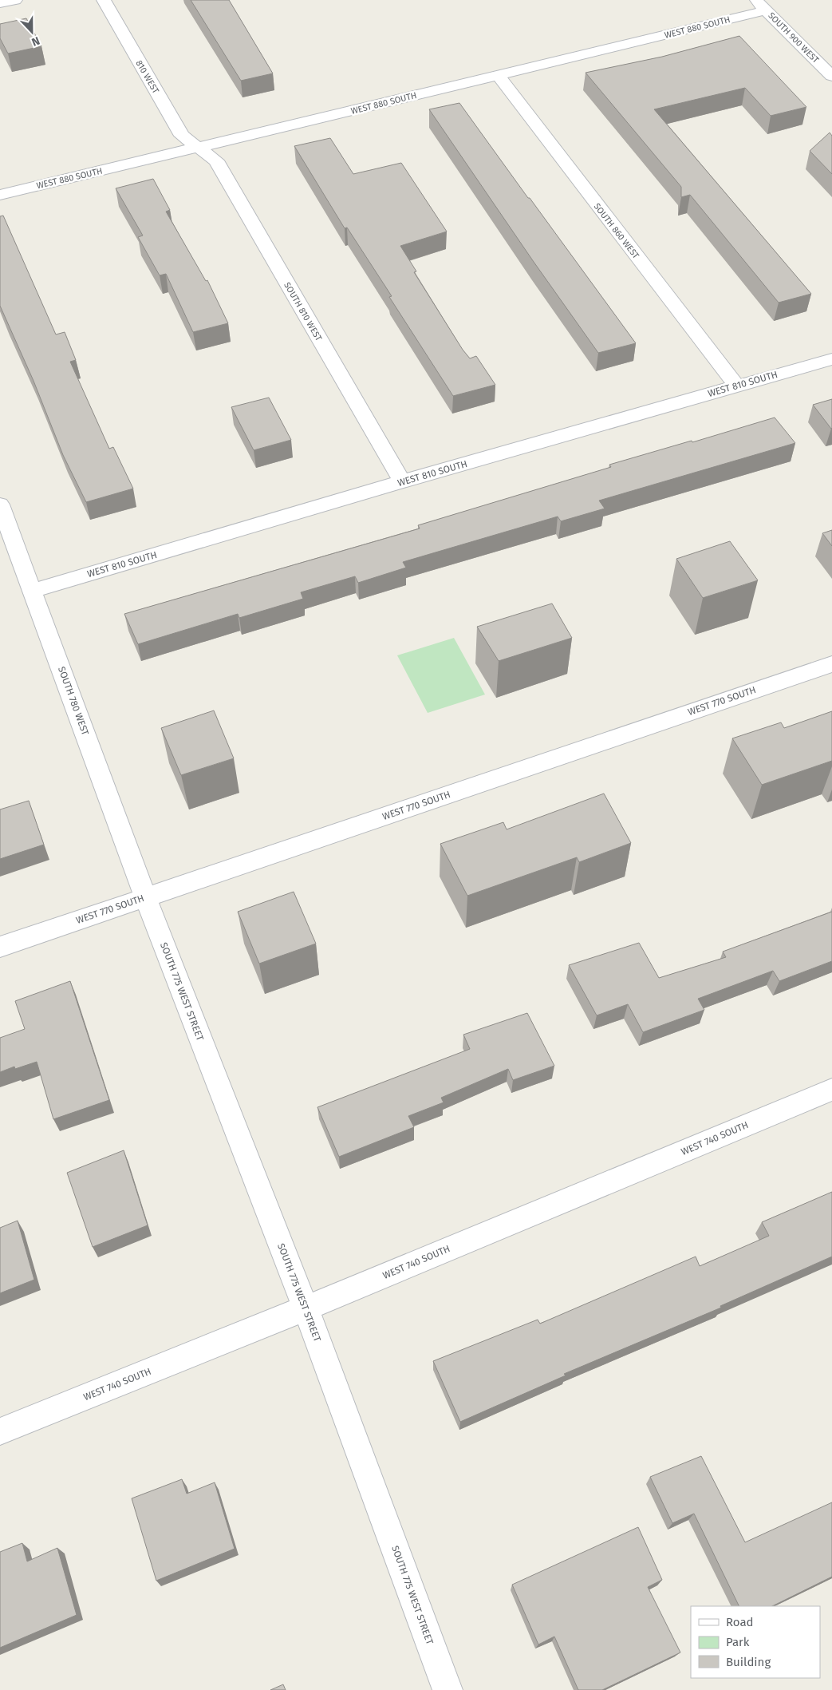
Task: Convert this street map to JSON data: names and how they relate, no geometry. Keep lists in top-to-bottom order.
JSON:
{
  "streets": {
    "street": [
      "WEST 880 SOUTH",
      "SOUTH 900 WEST",
      "810 WEST",
      "SOUTH 860 WEST",
      "SOUTH 810 WEST",
      "WEST 810 SOUTH",
      "SOUTH 780 WEST",
      "WEST 770 SOUTH",
      "SOUTH 775 WEST STREET",
      "WEST 740 SOUTH"
    ]
  },
  "crossings": [
    ["WEST 880 SOUTH", "SOUTH 900 WEST"],
    ["WEST 880 SOUTH", "810 WEST"],
    ["WEST 880 SOUTH", "SOUTH 860 WEST"],
    ["WEST 880 SOUTH", "SOUTH 810 WEST"],
    ["810 WEST", "SOUTH 810 WEST"],
    ["SOUTH 860 WEST", "WEST 810 SOUTH"],
    ["SOUTH 810 WEST", "WEST 810 SOUTH"],
    ["WEST 810 SOUTH", "SOUTH 780 WEST"],
    ["SOUTH 780 WEST", "WEST 770 SOUTH"],
    ["SOUTH 780 WEST", "SOUTH 775 WEST STREET"],
    ["WEST 770 SOUTH", "SOUTH 775 WEST STREET"],
    ["SOUTH 775 WEST STREET", "WEST 740 SOUTH"]
  ],
  "legend": ["Road", "Park", "Building"],
  "north": "bottom"
}
